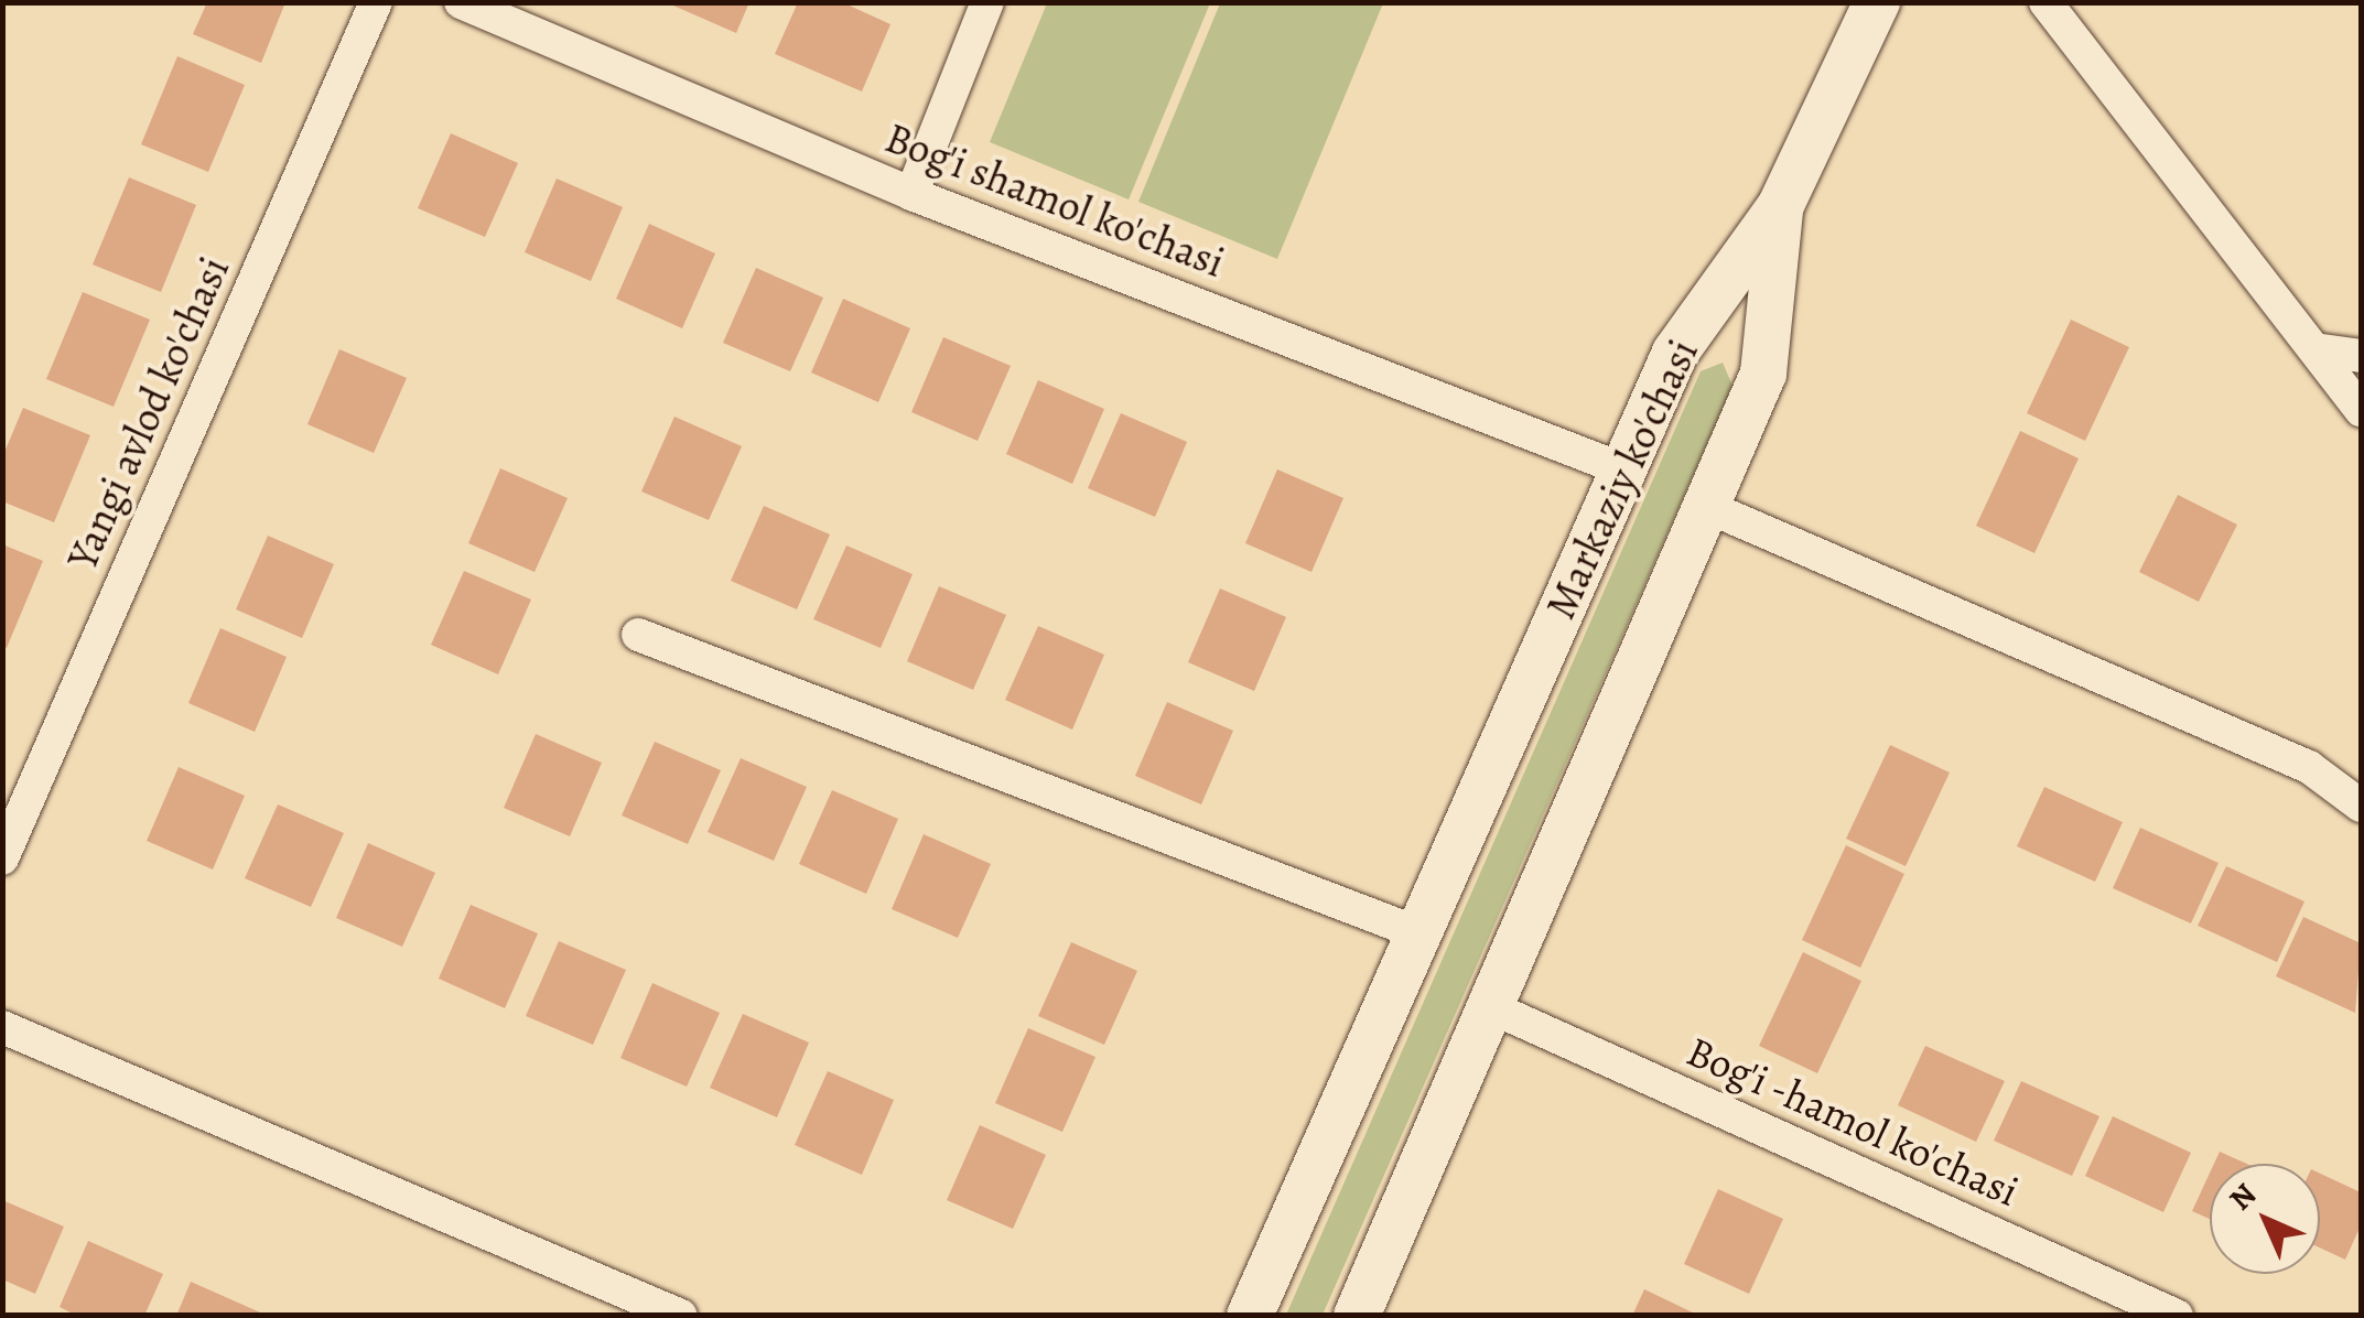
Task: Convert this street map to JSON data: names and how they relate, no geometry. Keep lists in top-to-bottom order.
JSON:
{
  "streets": {
    "street": [
      "Bog'i shamol ko'chasi",
      "Yangi avlod ko'chasi",
      "Markaziy ko'chasi",
      "Bog'i -hamol ko'chasi"
    ]
  },
  "crossings": [
    ["Bog'i shamol ko'chasi", "Markaziy ko'chasi"],
    ["Markaziy ko'chasi", "Bog'i -hamol ko'chasi"]
  ],
  "north": "top left"
}
